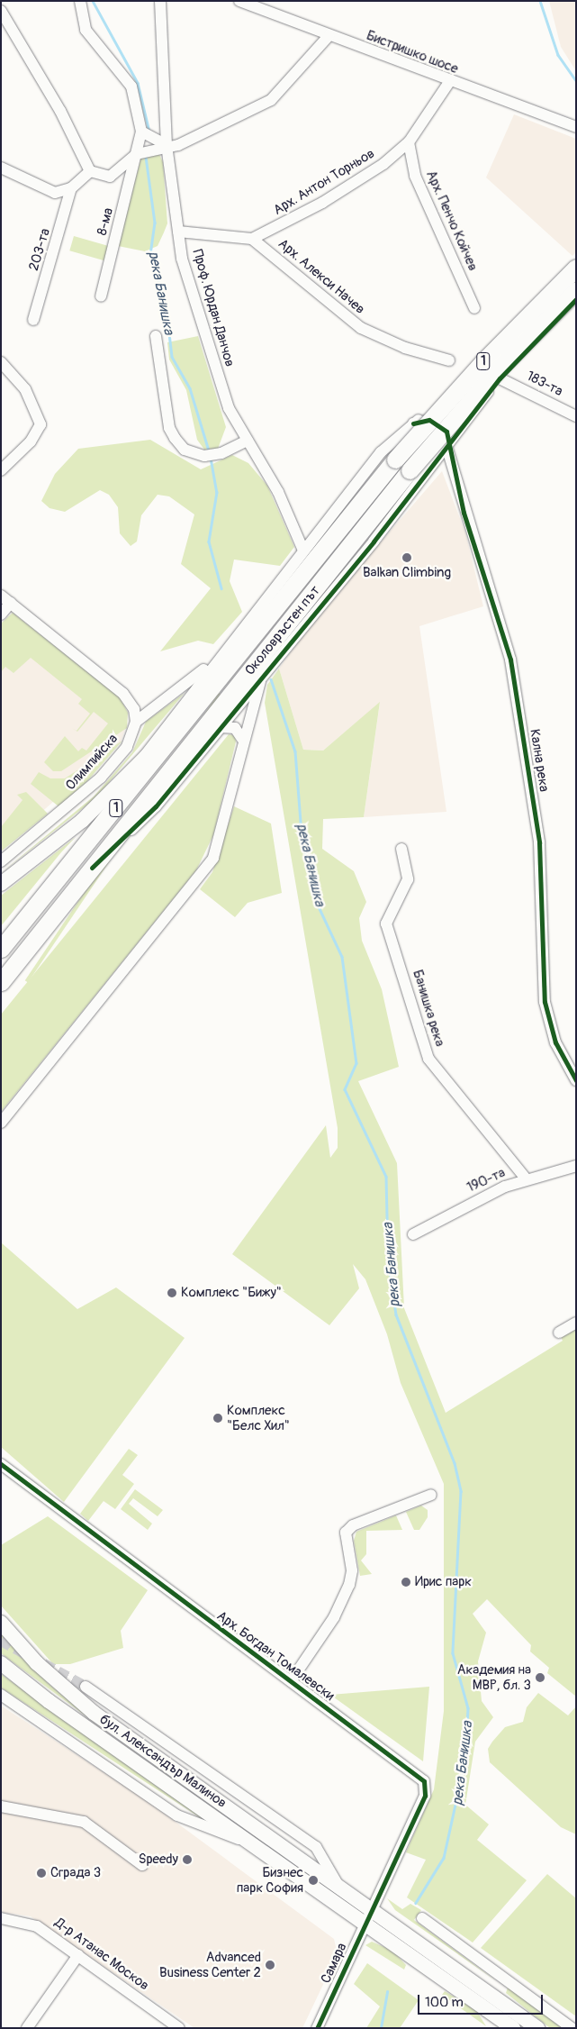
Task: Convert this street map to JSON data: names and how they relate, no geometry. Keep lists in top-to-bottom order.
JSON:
{
  "streets": {
    "highway": ["1", "Околовръстен път"],
    "main road": ["бул. Александър Малинов"],
    "street": [
      "Бистришко шосе",
      "Арх. Антон Торньов",
      "Арх. Пенчо Койчев",
      "8-ма",
      "203-та",
      "Арх. Алекси Начев",
      "Проф. Юрдан Данчов",
      "183-та",
      "Кална река",
      "Олимпийска",
      "Банишка река",
      "190-та",
      "Арх. Богдан Томалевски",
      "Д-р Атанас Москов",
      "Самара"
    ]
  },
  "crossings": [
    ["Бистришко шосе", "Арх. Антон Торньов"],
    ["Арх. Антон Торньов", "Арх. Пенчо Койчев"],
    ["Арх. Антон Торньов", "Арх. Алекси Начев"],
    ["Банишка река", "190-та"],
    ["Арх. Богдан Томалевски", "бул. Александър Малинов"],
    ["Арх. Богдан Томалевски", "Самара"],
    ["бул. Александър Малинов", "Самара"]
  ],
  "water": ["река Банишка"],
  "places": [
    "Balkan Climbing",
    "Комплекс \"Бижу\"",
    "Комплекс \"Белс Хил\"",
    "Ирис парк",
    "Академия на МВР, бл. 3",
    "Speedy",
    "Сграда 3",
    "Бизнес парк София",
    "Advanced Business Center 2"
  ],
  "scale_bar": "100 m"
}
